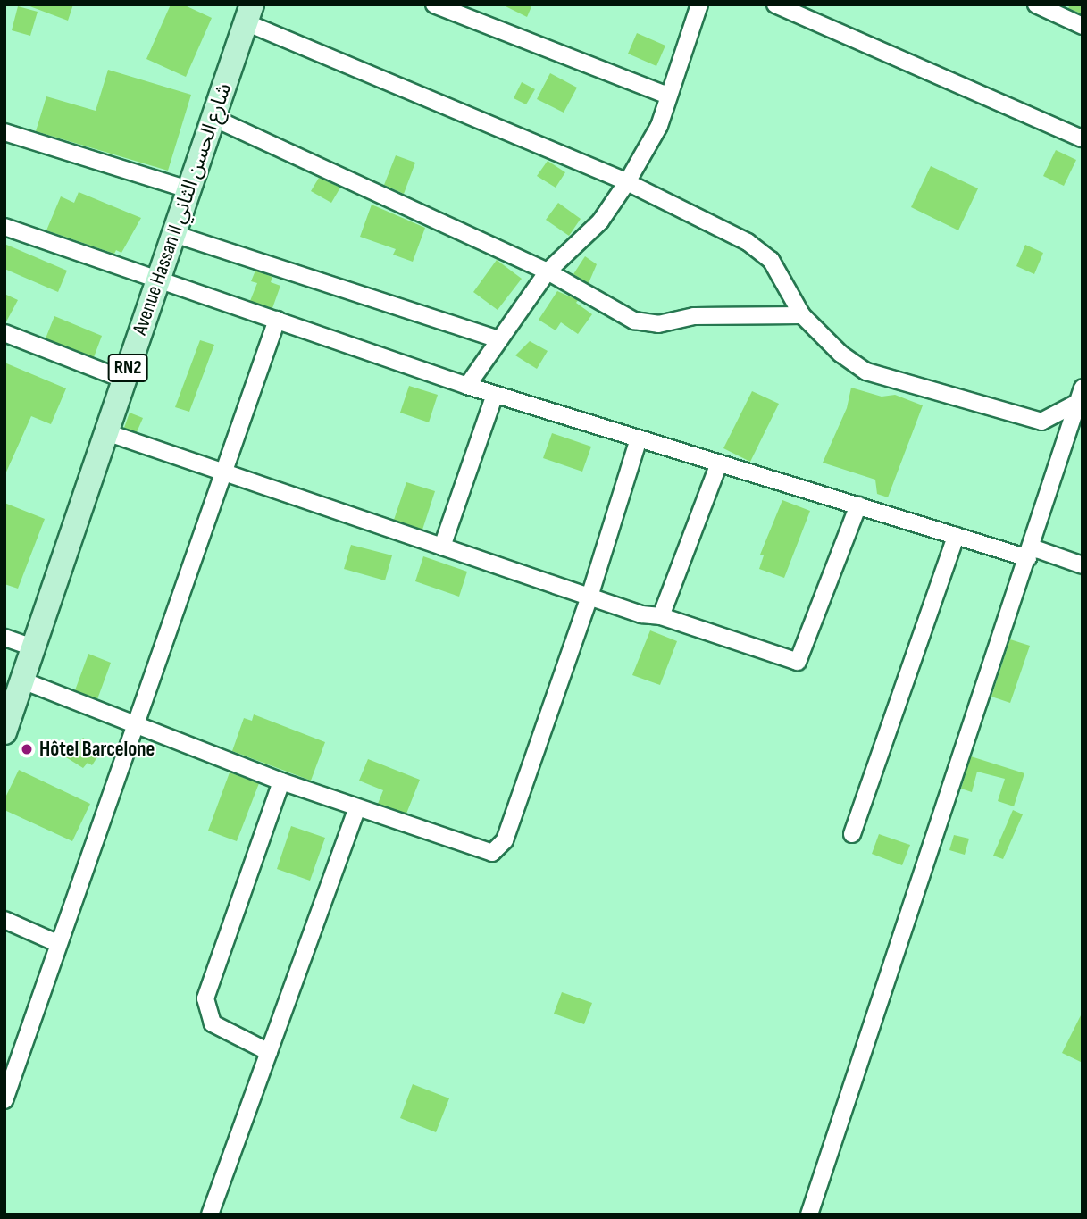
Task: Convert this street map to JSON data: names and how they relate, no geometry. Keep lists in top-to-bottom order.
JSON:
{
  "streets": {
    "main road": ["Avenue Hassan II شارع الحسن الثاني", "RN2"]
  },
  "places": ["Hôtel Barcelone"]
}
